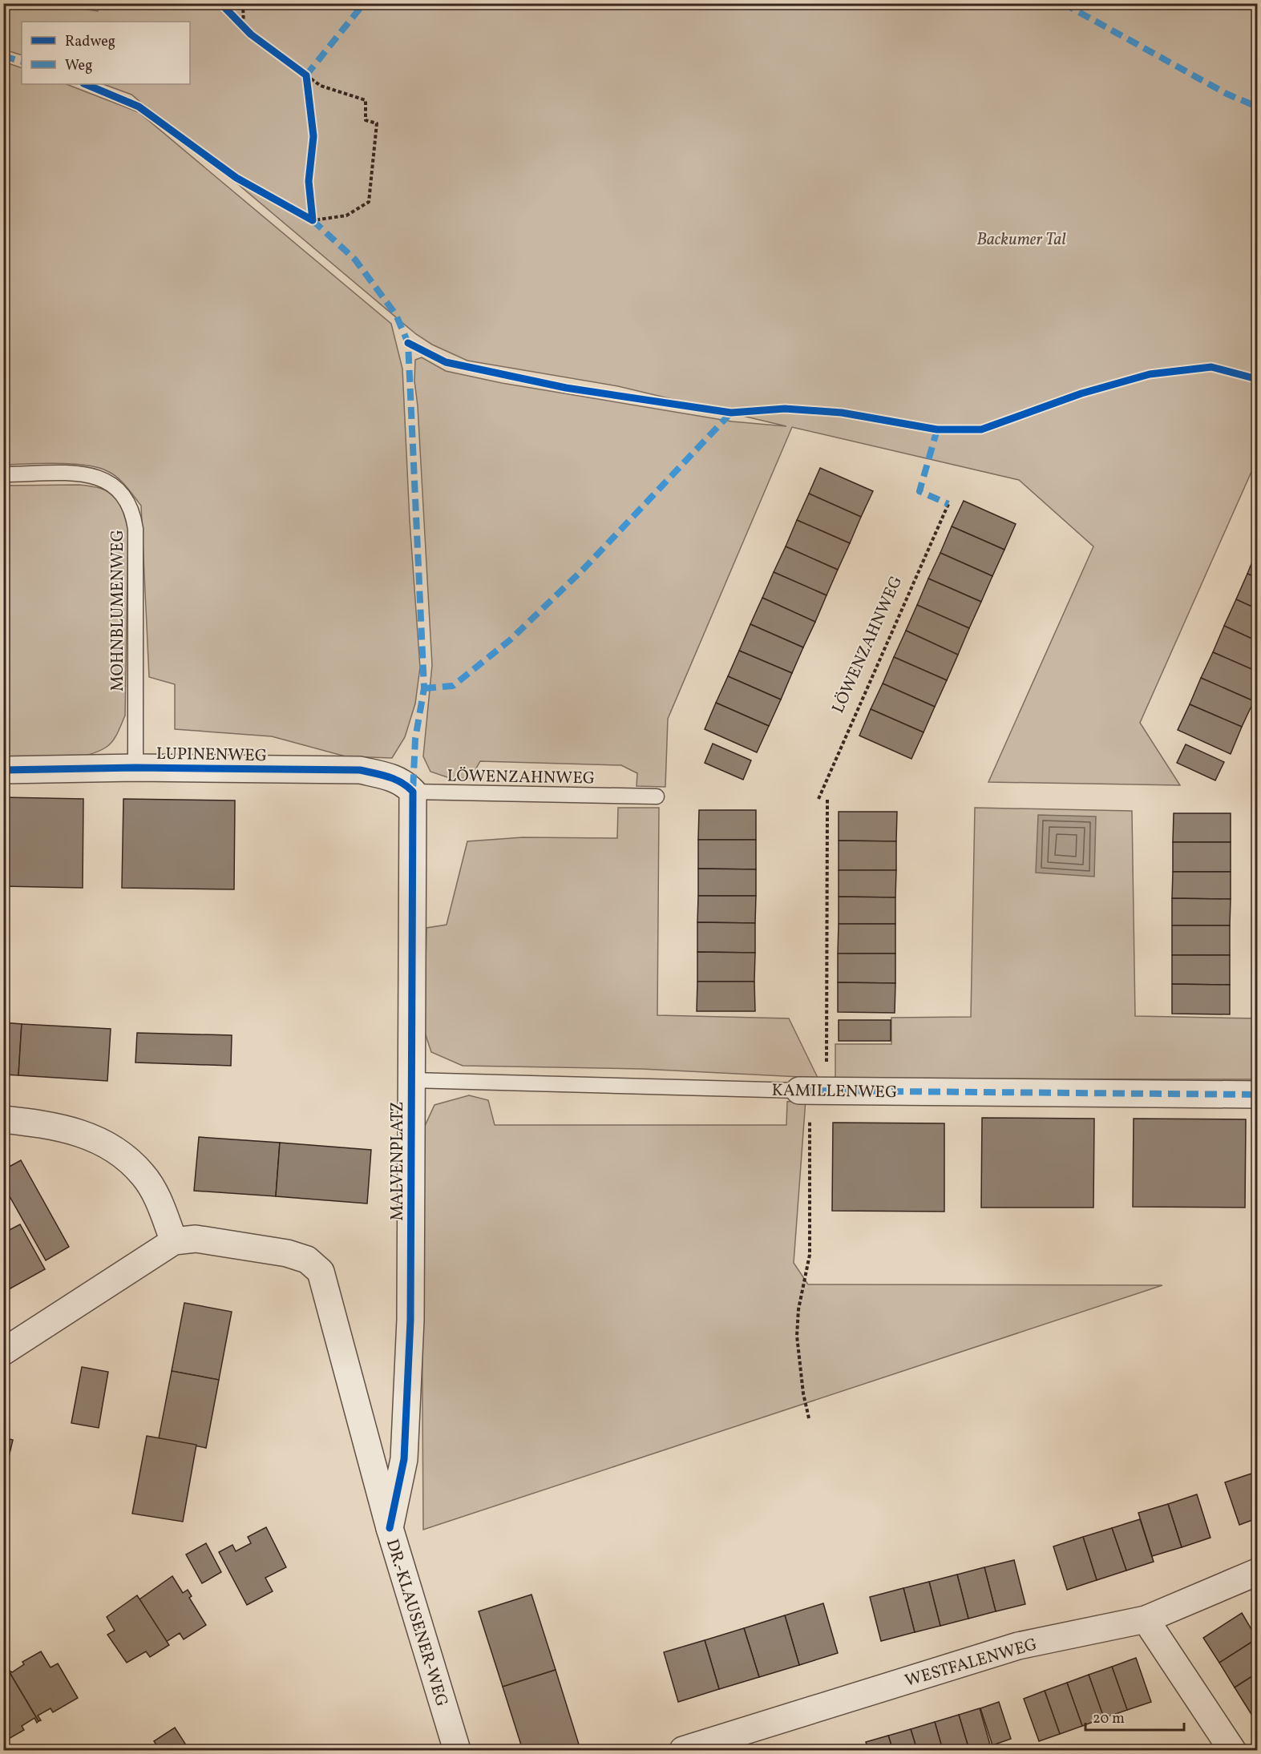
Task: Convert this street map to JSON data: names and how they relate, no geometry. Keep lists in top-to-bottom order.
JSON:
{
  "streets": {
    "street": [
      "LUPINENWEG",
      "KAMILLENWEG",
      "MALVENPLATZ",
      "DR.-KLAUSENER-WEG",
      "WESTFALENWEG"
    ],
    "lane": ["MOHNBLUMENWEG", "LÖWENZAHNWEG"]
  },
  "crossings": [
    ["MOHNBLUMENWEG", "LUPINENWEG"],
    ["LÖWENZAHNWEG", "LUPINENWEG"],
    ["LÖWENZAHNWEG", "MALVENPLATZ"],
    ["LUPINENWEG", "MALVENPLATZ"],
    ["KAMILLENWEG", "MALVENPLATZ"],
    ["MALVENPLATZ", "DR.-KLAUSENER-WEG"]
  ],
  "parks": ["Backumer Tal"],
  "legend": ["Radweg", "Weg"],
  "scale_bar": "20 m"
}
